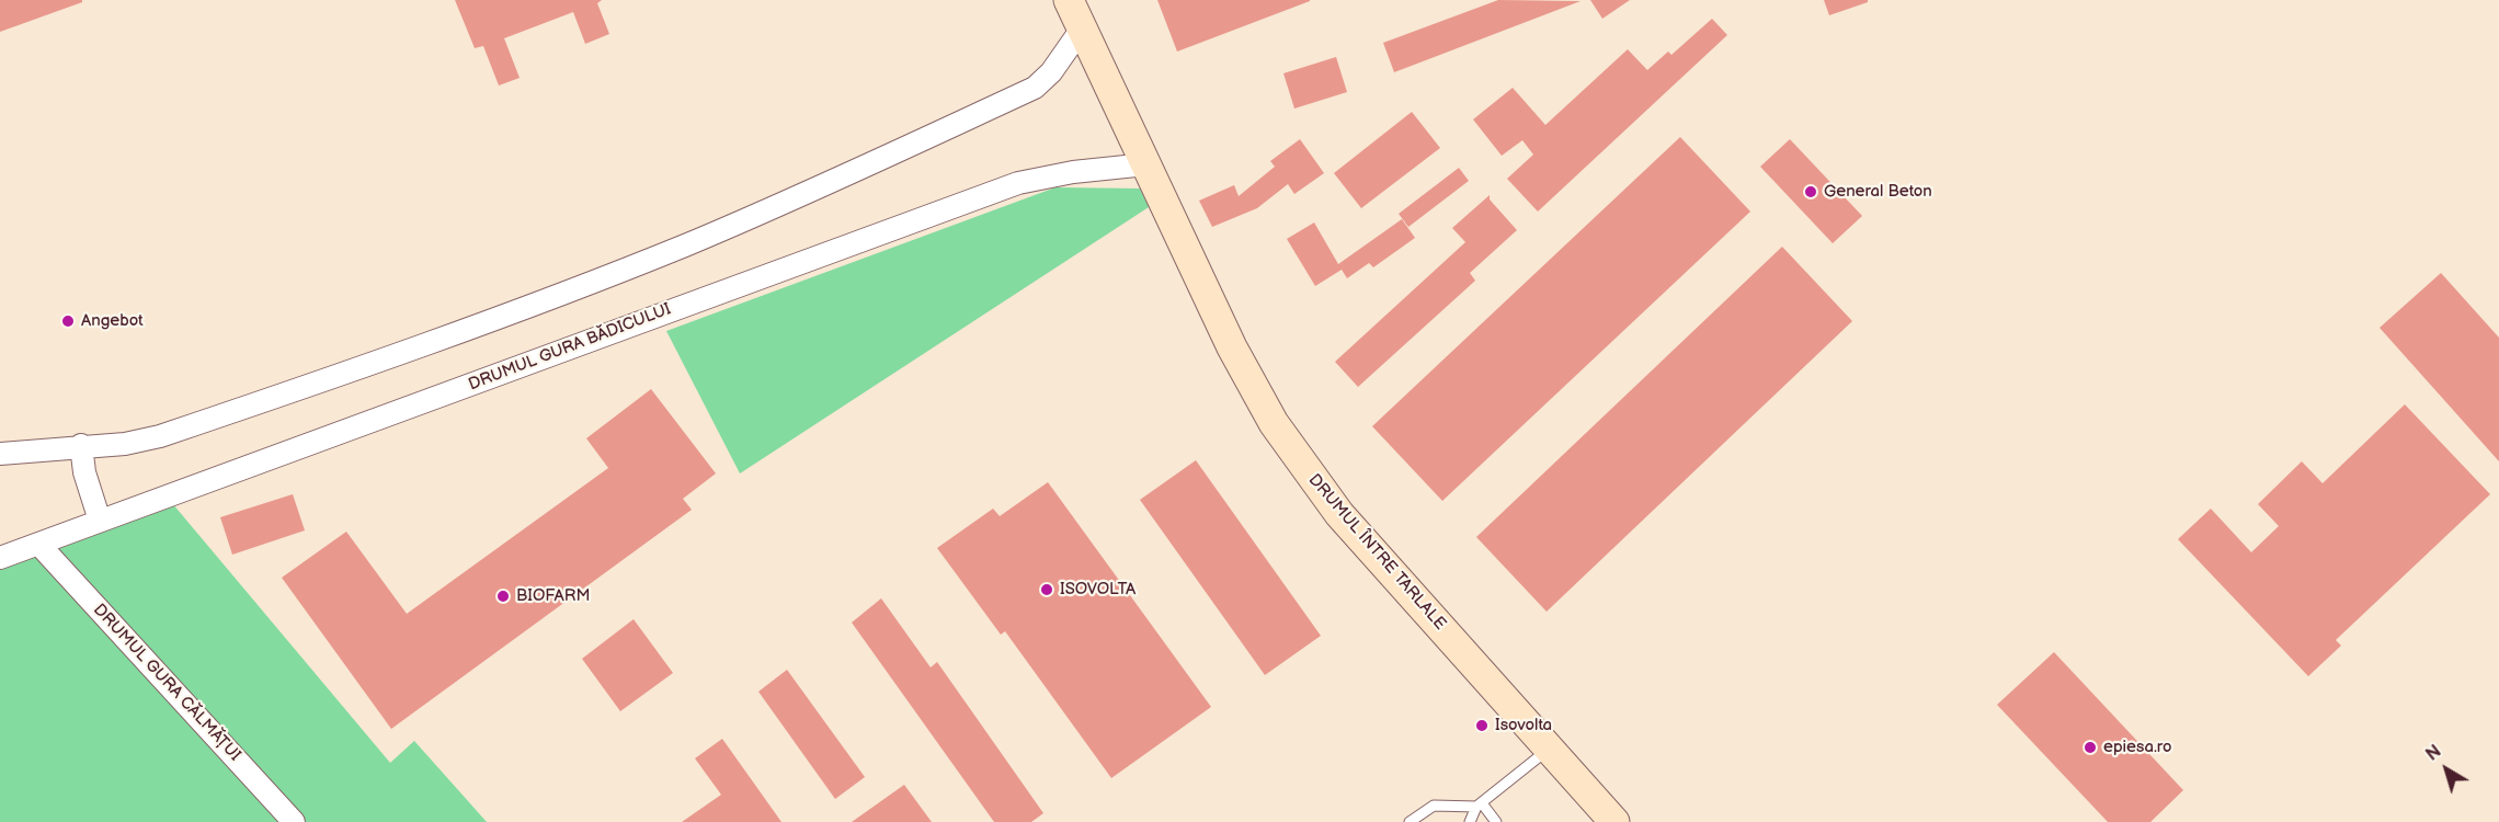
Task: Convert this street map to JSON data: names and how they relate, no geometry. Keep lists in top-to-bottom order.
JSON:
{
  "streets": {
    "main road": ["DRUMUL ÎNTRE TARLALE"],
    "street": ["DRUMUL GURA BĂDICULUI", "DRUMUL GURA CĂLMĂȚUI"]
  },
  "crossings": [
    ["DRUMUL GURA BĂDICULUI", "DRUMUL ÎNTRE TARLALE"],
    ["DRUMUL GURA BĂDICULUI", "DRUMUL GURA CĂLMĂȚUI"]
  ],
  "places": [
    "General Beton",
    "Angebot",
    "ISOVOLTA",
    "BIOFARM",
    "Isovolta",
    "epiesa.ro"
  ],
  "north": "top left"
}
